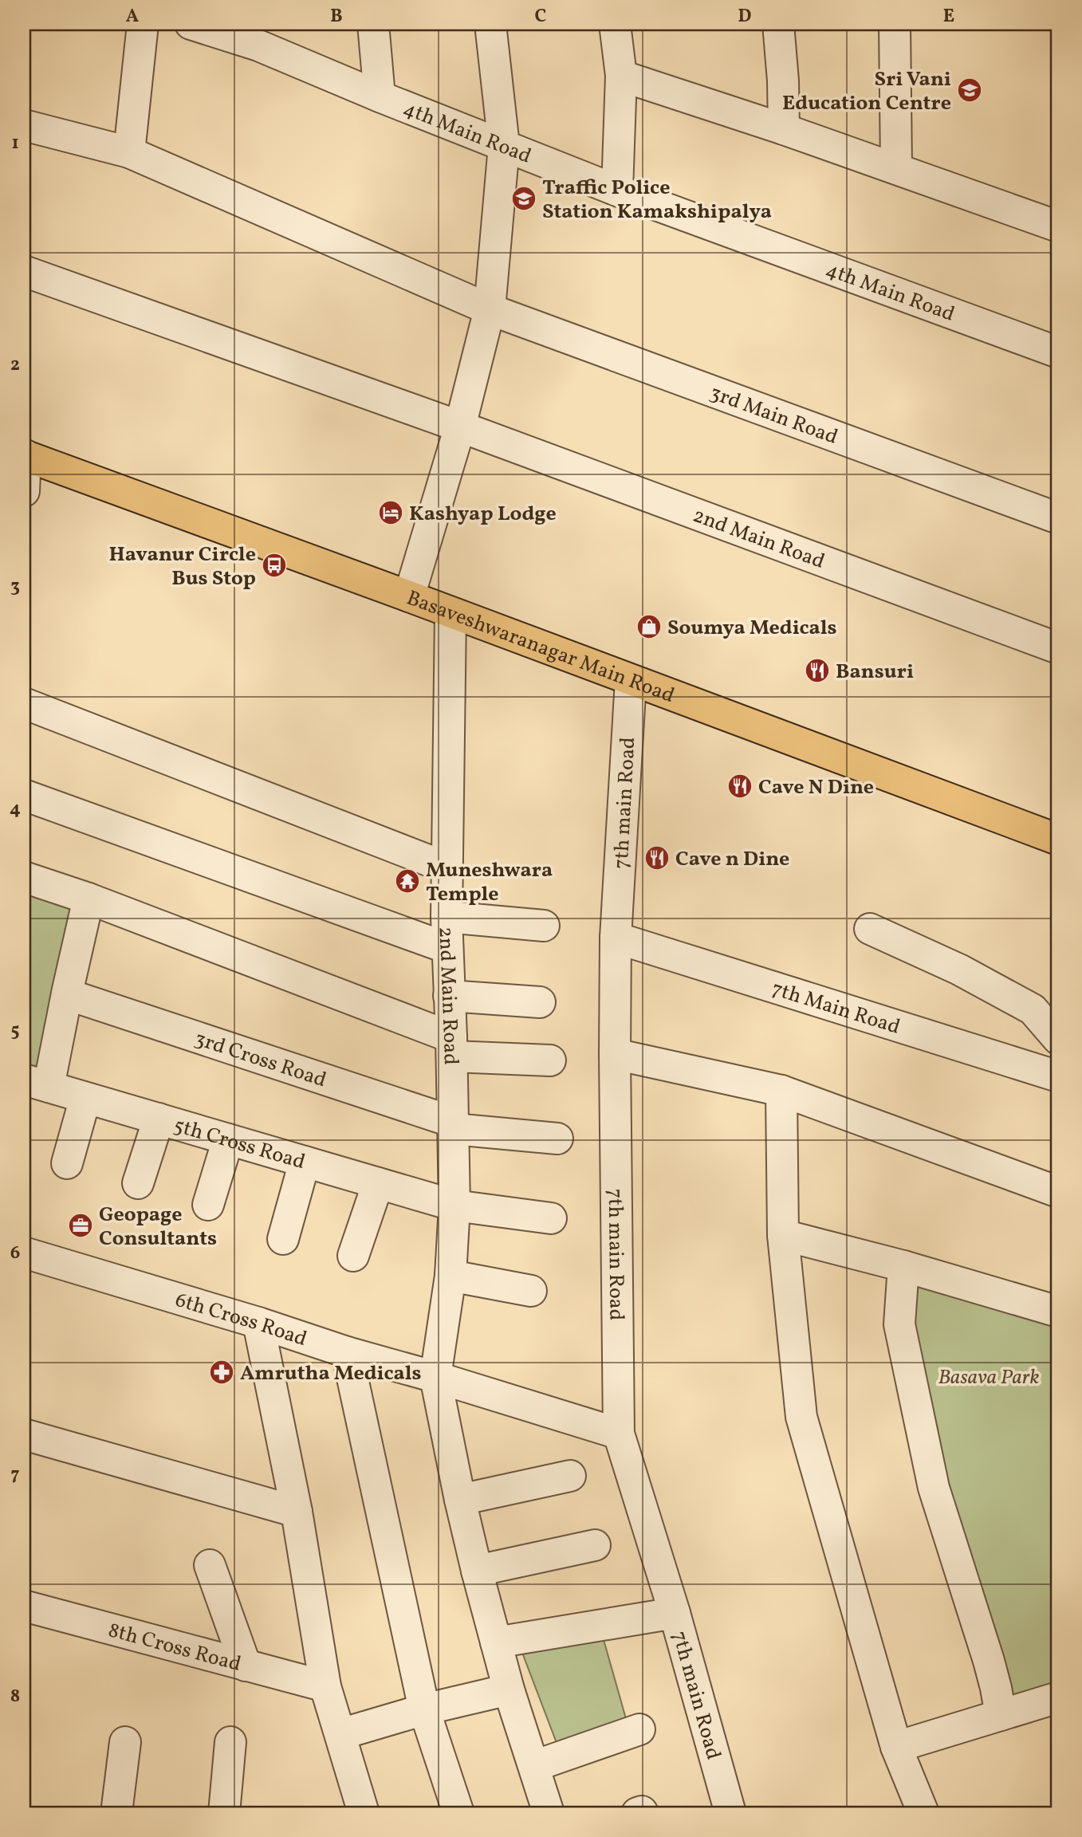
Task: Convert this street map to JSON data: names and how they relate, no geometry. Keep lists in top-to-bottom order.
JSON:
{
  "streets": {
    "main road": ["Basaveshwaranagar Main Road"],
    "street": [
      "4th Main Road",
      "3rd Main Road",
      "2nd Main Road",
      "7th main Road",
      "7th Main Road",
      "3rd Cross Road",
      "5th Cross Road",
      "6th Cross Road",
      "8th Cross Road"
    ]
  },
  "crossings": [
    ["2nd Main Road", "Basaveshwaranagar Main Road"],
    ["2nd Main Road", "3rd Cross Road"],
    ["2nd Main Road", "5th Cross Road"],
    ["2nd Main Road", "6th Cross Road"],
    ["Basaveshwaranagar Main Road", "7th main Road"],
    ["7th main Road", "7th Main Road"],
    ["7th main Road", "6th Cross Road"]
  ],
  "parks": ["Basava Park"],
  "places": {
    "school or university": ["Sri Vani Education Centre", "Traffic Police Station Kamakshipalya"],
    "hotel": ["Kashyap Lodge"],
    "bus stop": ["Havanur Circle Bus Stop"],
    "shop": ["Soumya Medicals"],
    "restaurant": ["Bansuri", "Cave N Dine", "Cave n Dine"],
    "temple": ["Muneshwara Temple"],
    "office": ["Geopage Consultants"],
    "pharmacy": ["Amrutha Medicals"]
  },
  "grid": {
    "columns": [
      "A",
      "B",
      "C",
      "D",
      "E"
    ],
    "rows": [
      "1",
      "2",
      "3",
      "4",
      "5",
      "6",
      "7",
      "8"
    ]
  }
}
